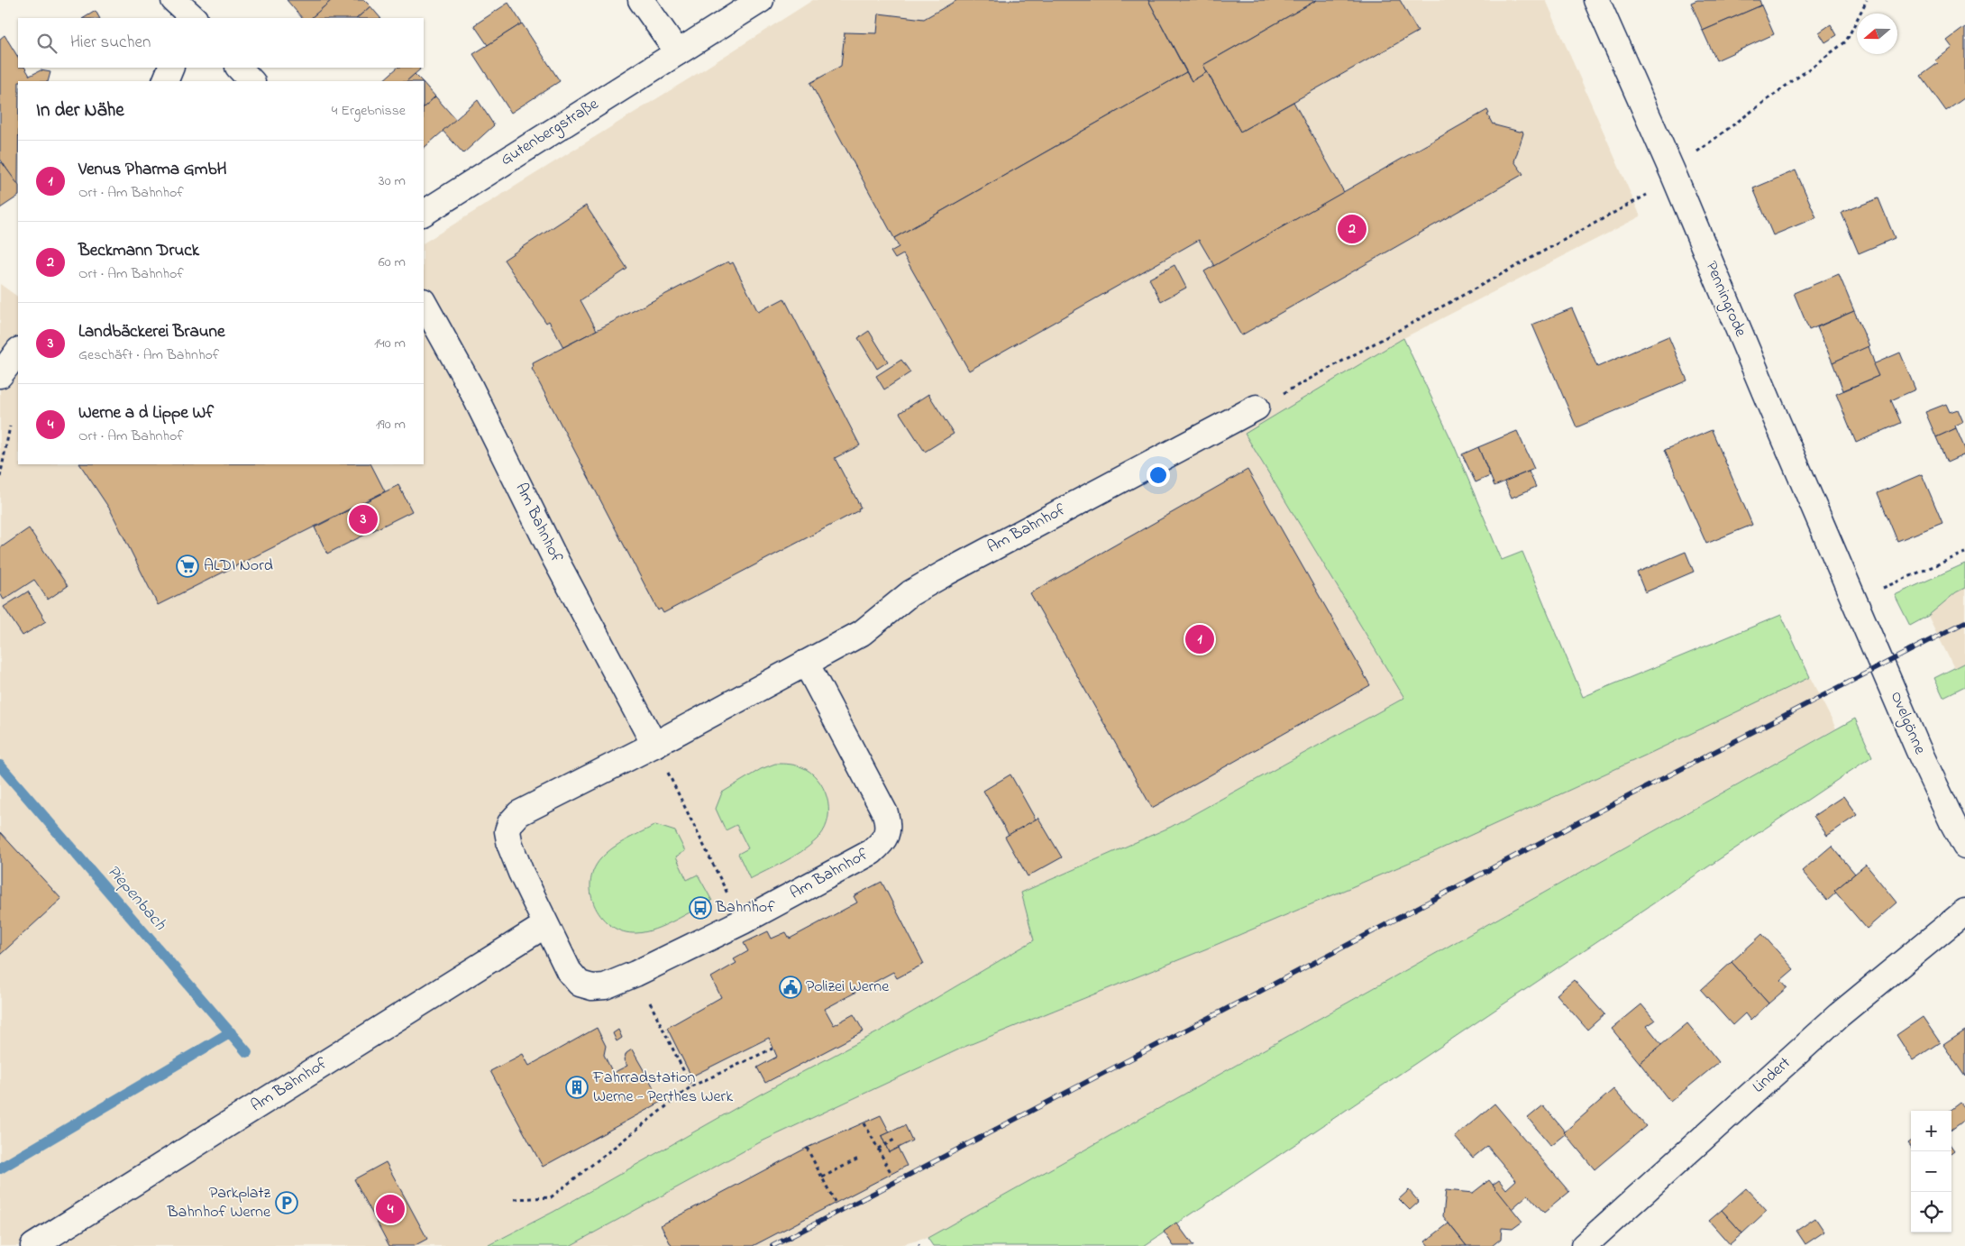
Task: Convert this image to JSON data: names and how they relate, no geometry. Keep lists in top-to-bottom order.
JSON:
{
  "streets": {
    "street": [
      "Gutenbergstraße",
      "Penningrode",
      "Am Bahnhof",
      "Ovelgönne",
      "Lindert"
    ]
  },
  "crossings": [
    ["Penningrode", "Ovelgönne"]
  ],
  "water": ["Piepenbach"],
  "places": {
    "supermarket": ["ALDI Nord"],
    "bus stop": ["Bahnhof"],
    "public building": ["Polizei Werne"],
    "building": ["Fahrradstation Werne - Perthes Werk"],
    "parking": ["Parkplatz Bahnhof Werne"]
  },
  "north": "left",
  "page": {
    "search": "Hier suchen",
    "heading": ["In der Nähe", "4 Ergebnisse"],
    "list": [
      {
        "mark": "1",
        "name": "Venus Pharma GmbH",
        "note": "Ort · Am Bahnhof",
        "value": "30 m"
      },
      {
        "mark": "2",
        "name": "Beckmann Druck",
        "note": "Ort · Am Bahnhof",
        "value": "60 m"
      },
      {
        "mark": "3",
        "name": "Landbäckerei Braune",
        "note": "Geschäft · Am Bahnhof",
        "value": "140 m"
      },
      {
        "mark": "4",
        "name": "Werne a d Lippe Wf",
        "note": "Ort · Am Bahnhof",
        "value": "190 m"
      }
    ],
    "pins": [
      "2",
      "3",
      "1",
      "4"
    ],
    "map_buttons": ["+", "−"]
  }
}
